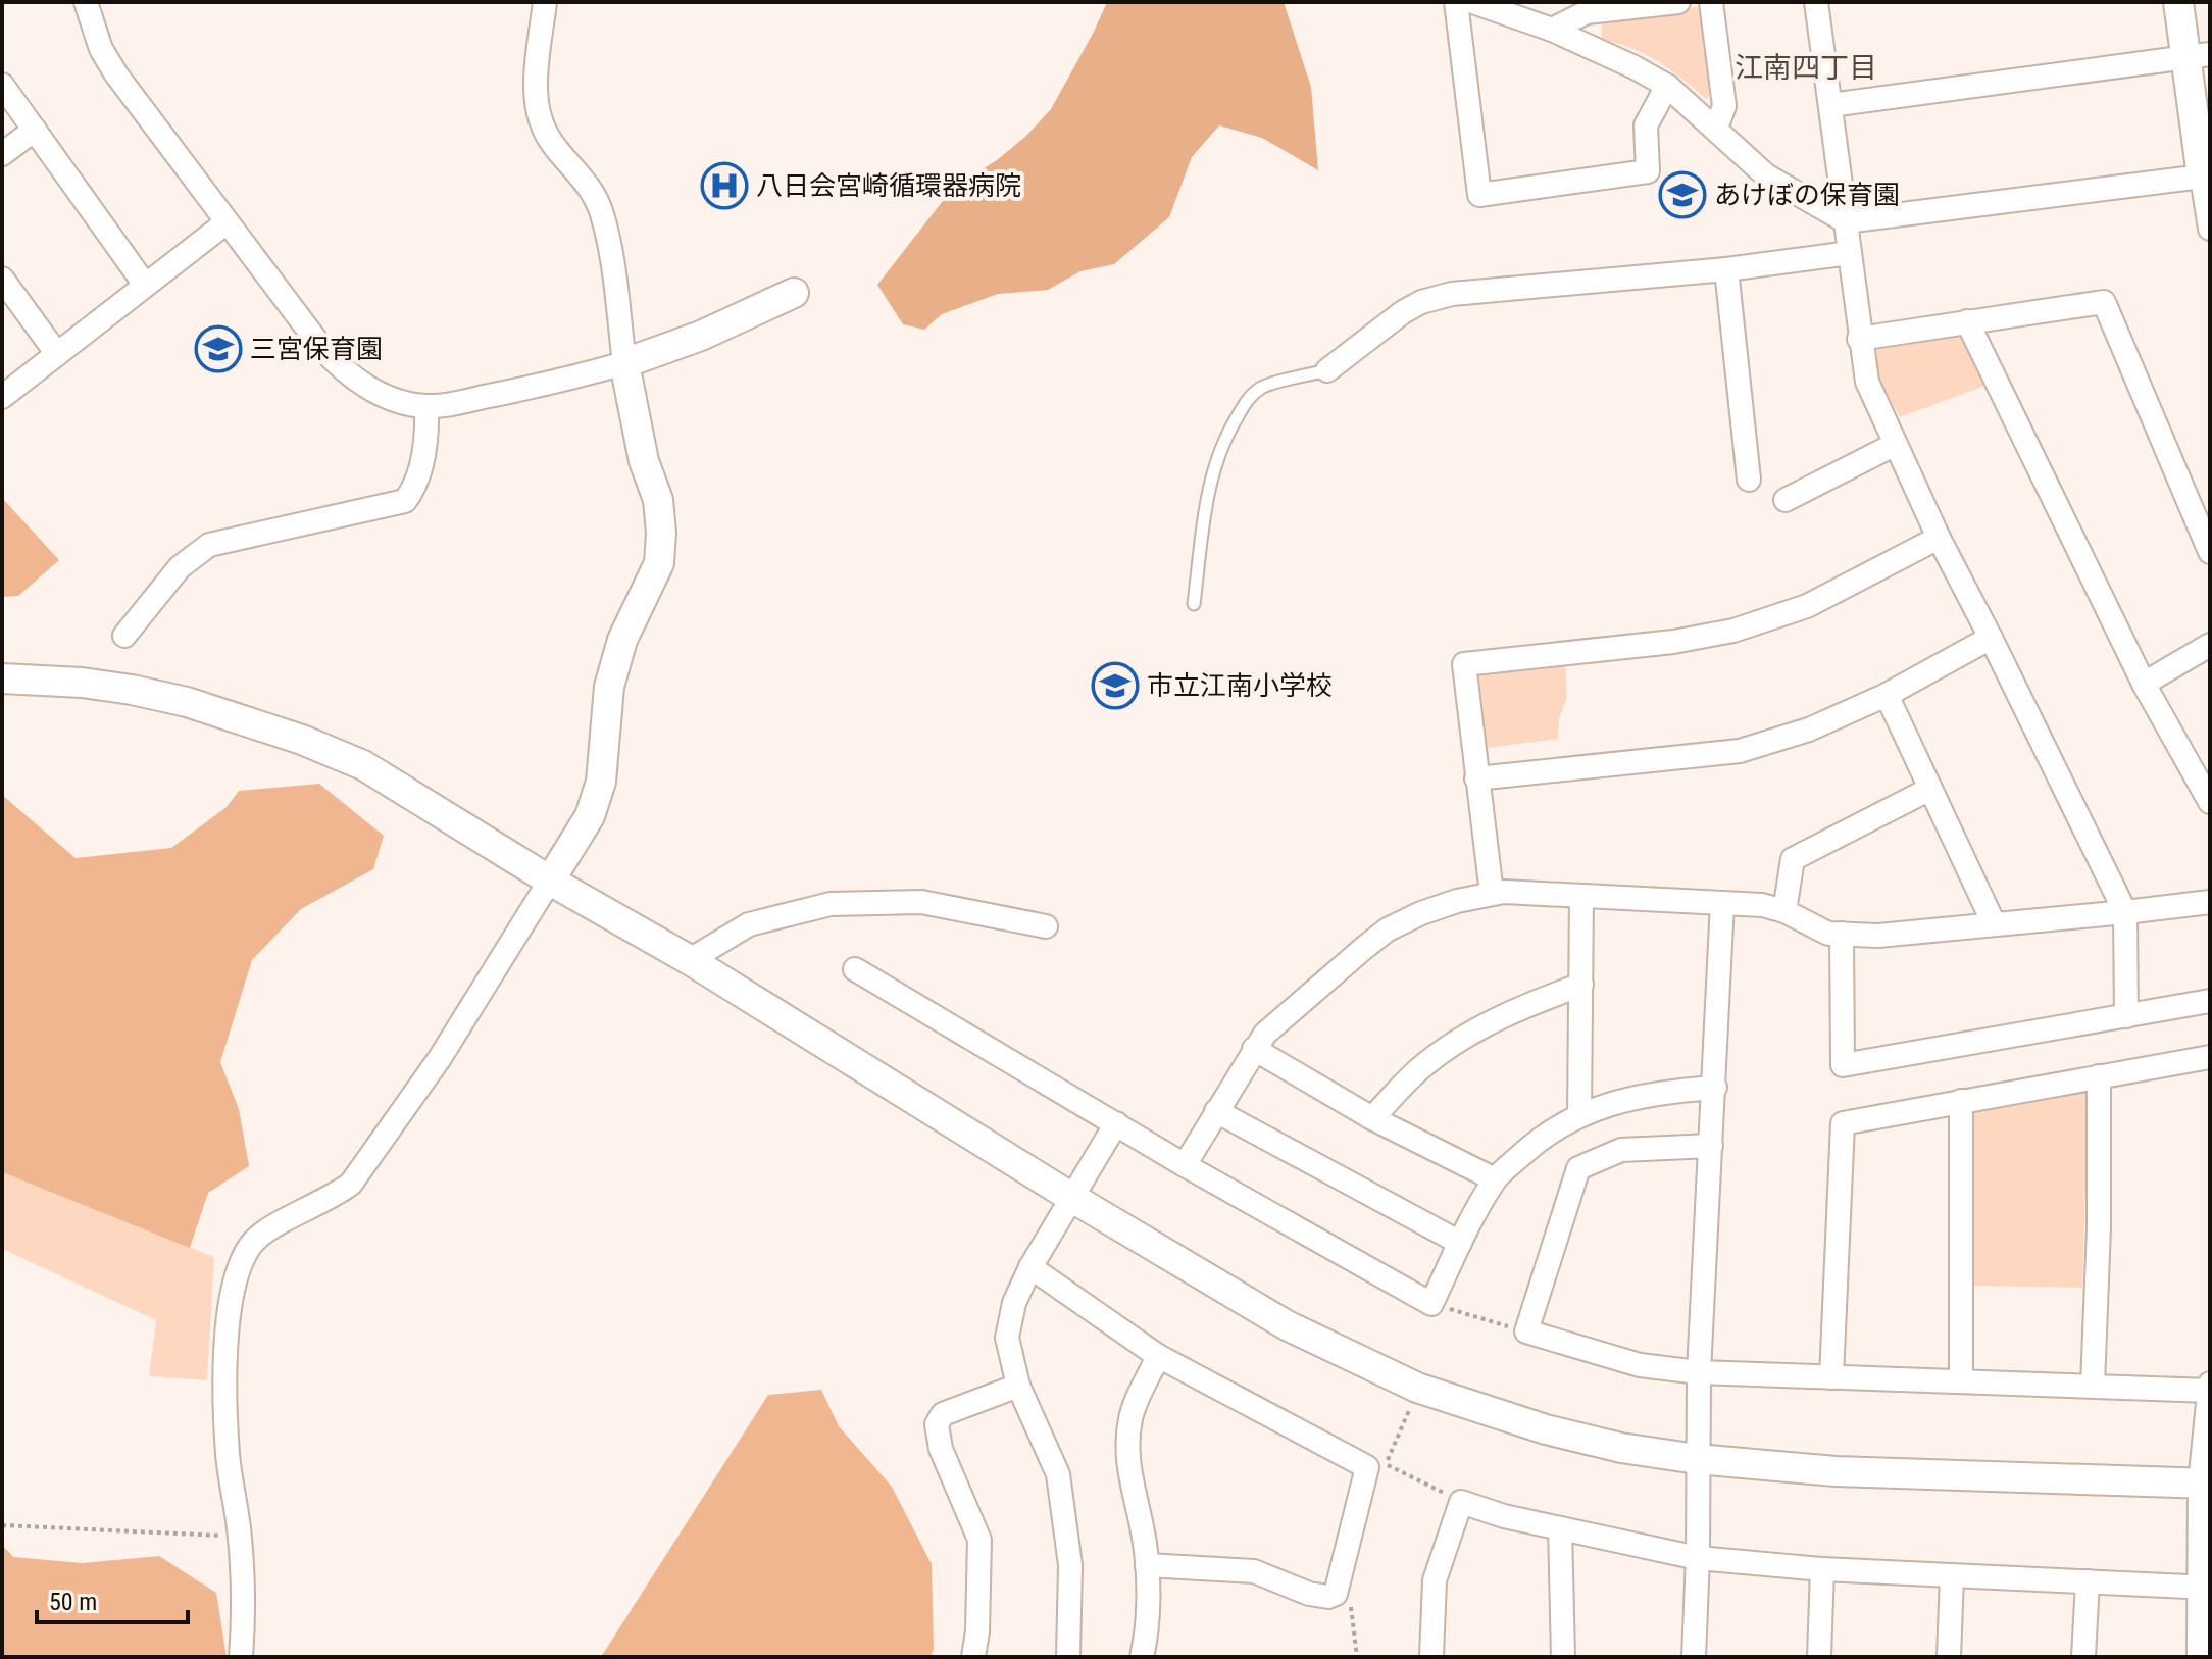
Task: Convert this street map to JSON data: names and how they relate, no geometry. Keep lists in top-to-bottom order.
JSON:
{
  "districts": ["江南四丁目"],
  "places": {
    "hospital": ["八日会宮崎循環器病院"],
    "school or university": ["あけぼの保育園", "三宮保育園", "市立江南小学校"]
  },
  "scale_bar": "50 m"
}
